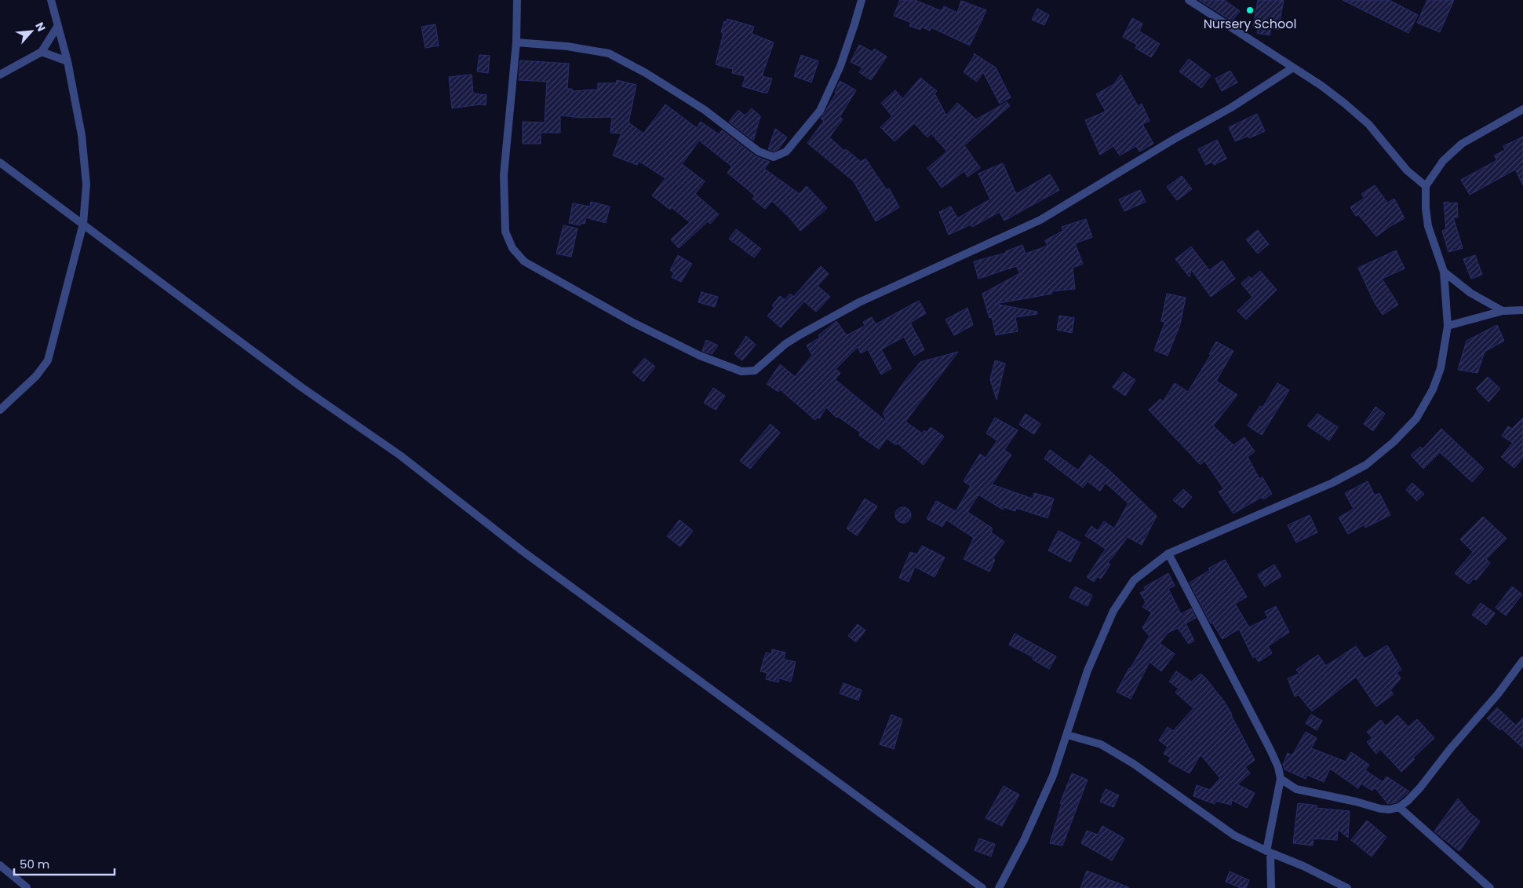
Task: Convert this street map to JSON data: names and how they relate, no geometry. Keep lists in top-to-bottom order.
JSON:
{
  "places": ["Nursery School"],
  "scale_bar": "50 m",
  "north": "top right"
}
